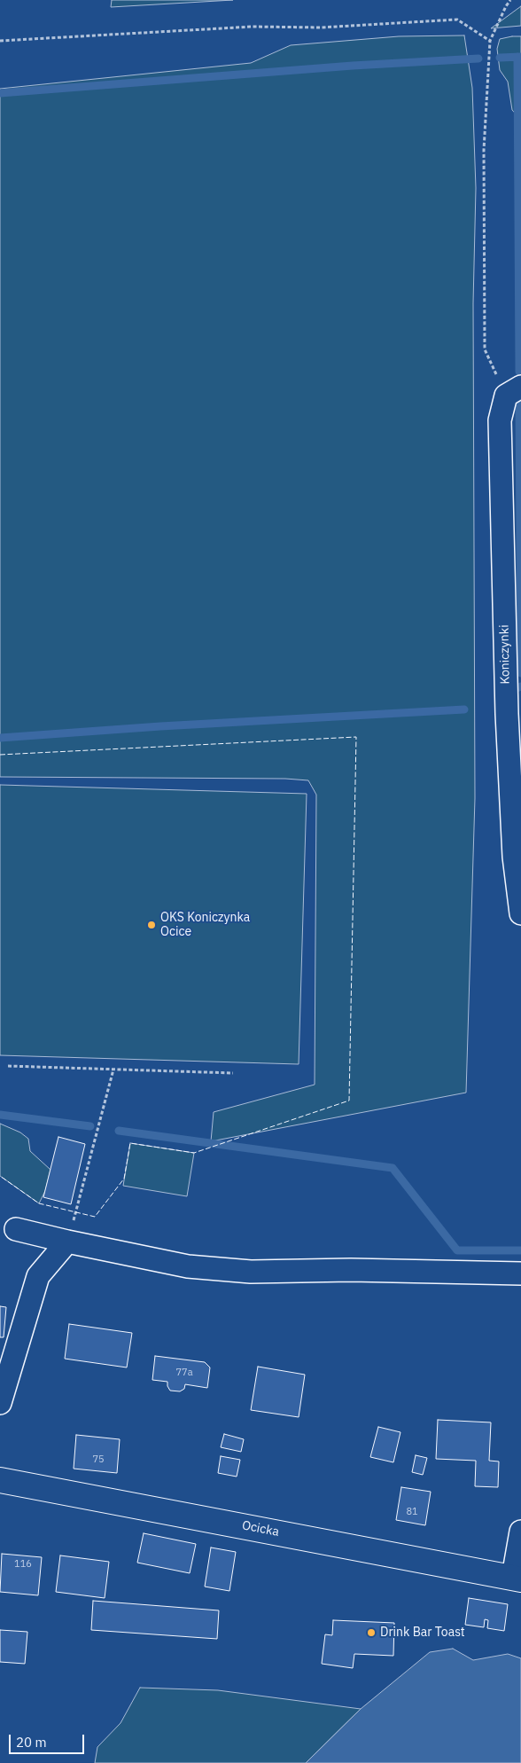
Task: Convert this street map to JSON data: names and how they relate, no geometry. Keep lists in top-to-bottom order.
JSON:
{
  "streets": {
    "street": ["Koniczynki", "Ocicka"]
  },
  "places": ["OKS Koniczynka Ocice", "Drink Bar Toast"],
  "house_numbers": [
    "77a",
    "75",
    "81",
    "116"
  ],
  "scale_bar": "20 m"
}
